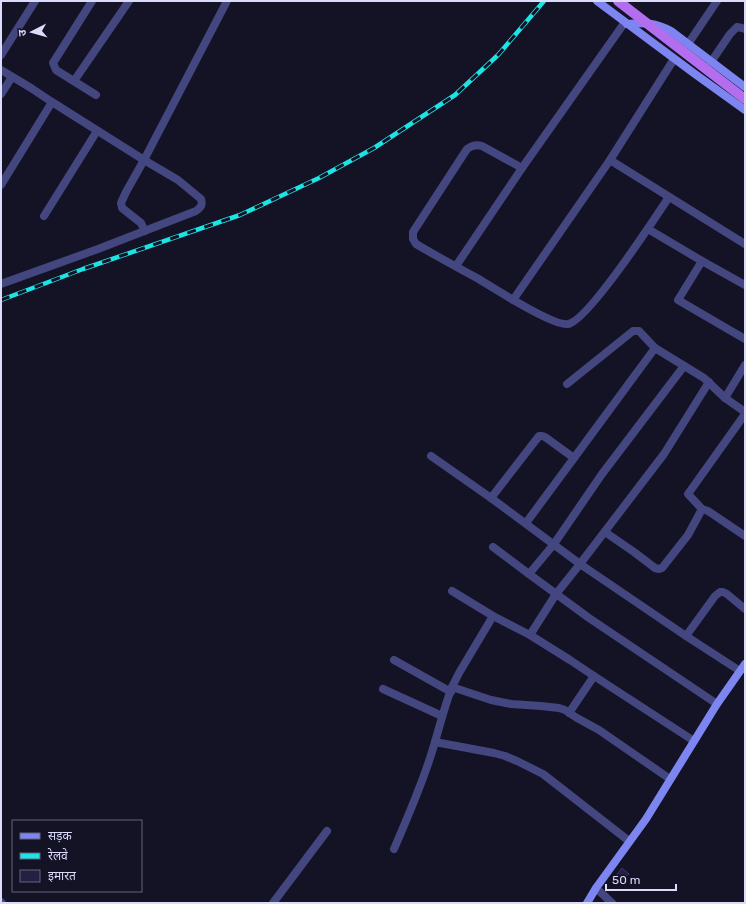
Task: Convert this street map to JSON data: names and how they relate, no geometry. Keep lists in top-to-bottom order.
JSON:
{
  "legend": ["सड़क", "रेलवे", "इमारत"],
  "scale_bar": "50 m",
  "north": "left"
}
